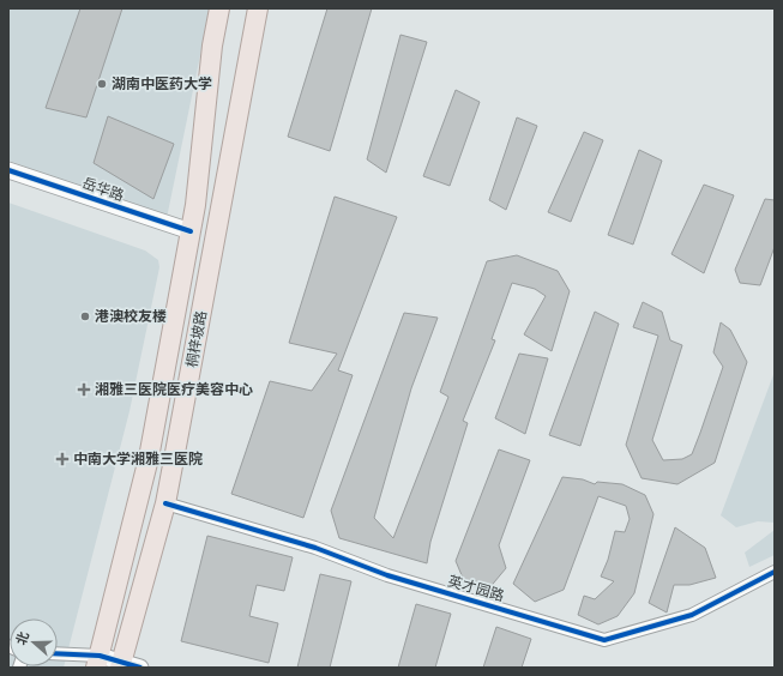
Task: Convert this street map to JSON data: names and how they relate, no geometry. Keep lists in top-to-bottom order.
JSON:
{
  "streets": {
    "main road": ["桐梓坡路"],
    "street": ["岳华路", "英才园路"]
  },
  "crossings": [
    ["岳华路", "桐梓坡路"],
    ["桐梓坡路", "英才园路"]
  ],
  "places": {
    "other": ["湖南中医药大学", "港澳校友楼"],
    "health": ["湘雅三医院医疗美容中心", "中南大学湘雅三医院"]
  },
  "north": "left"
}
